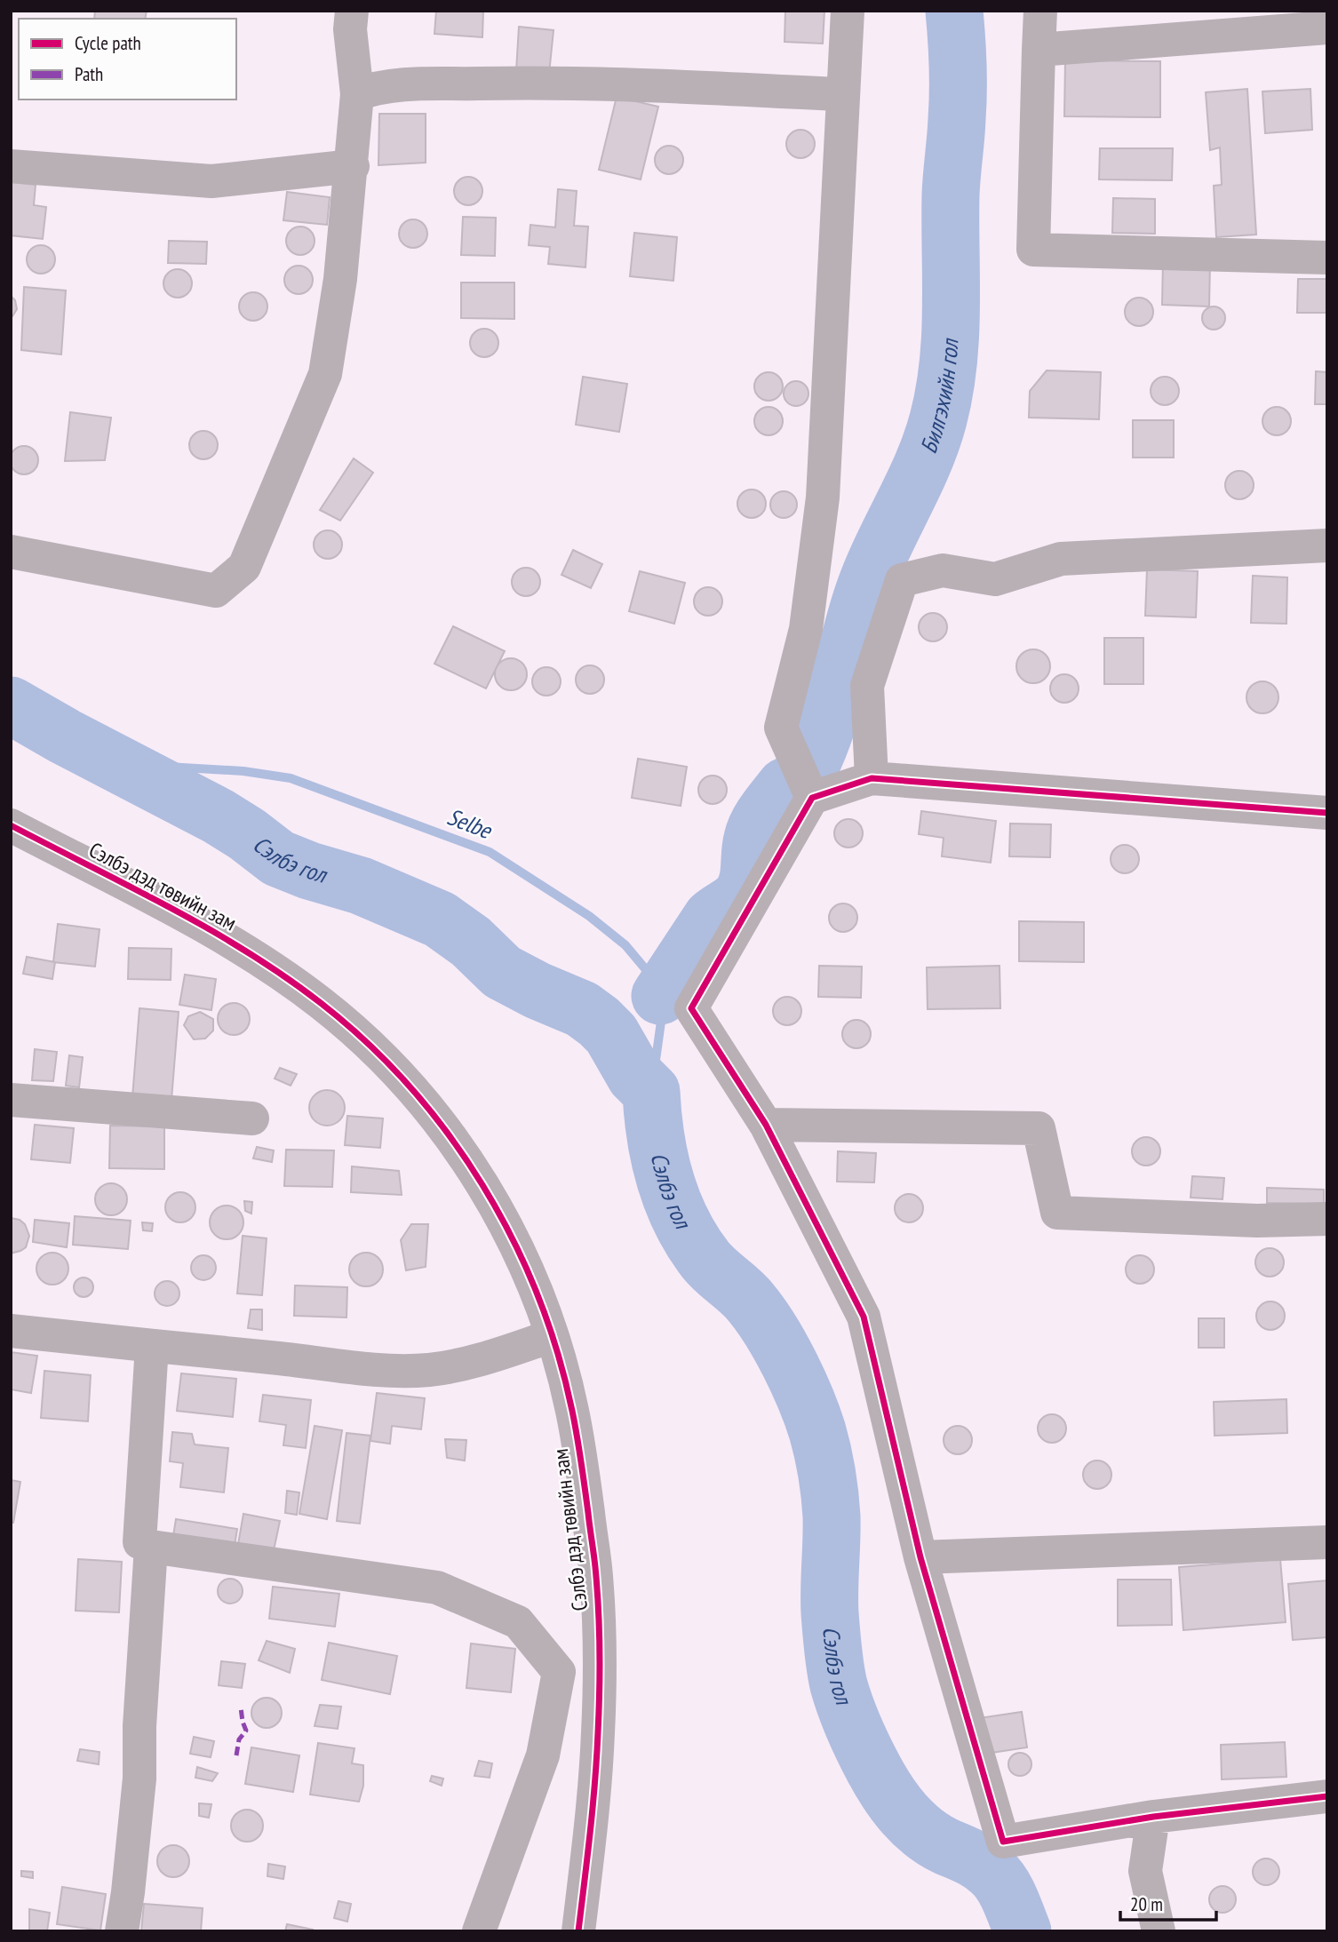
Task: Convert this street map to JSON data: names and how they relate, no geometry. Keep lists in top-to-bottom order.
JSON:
{
  "streets": {
    "street": ["Сэлбэ дэд төвийн зам"]
  },
  "water": ["Билгэхийн гол", "Selbe", "Сэлбэ гол"],
  "legend": ["Cycle path", "Path"],
  "scale_bar": "20 m"
}
